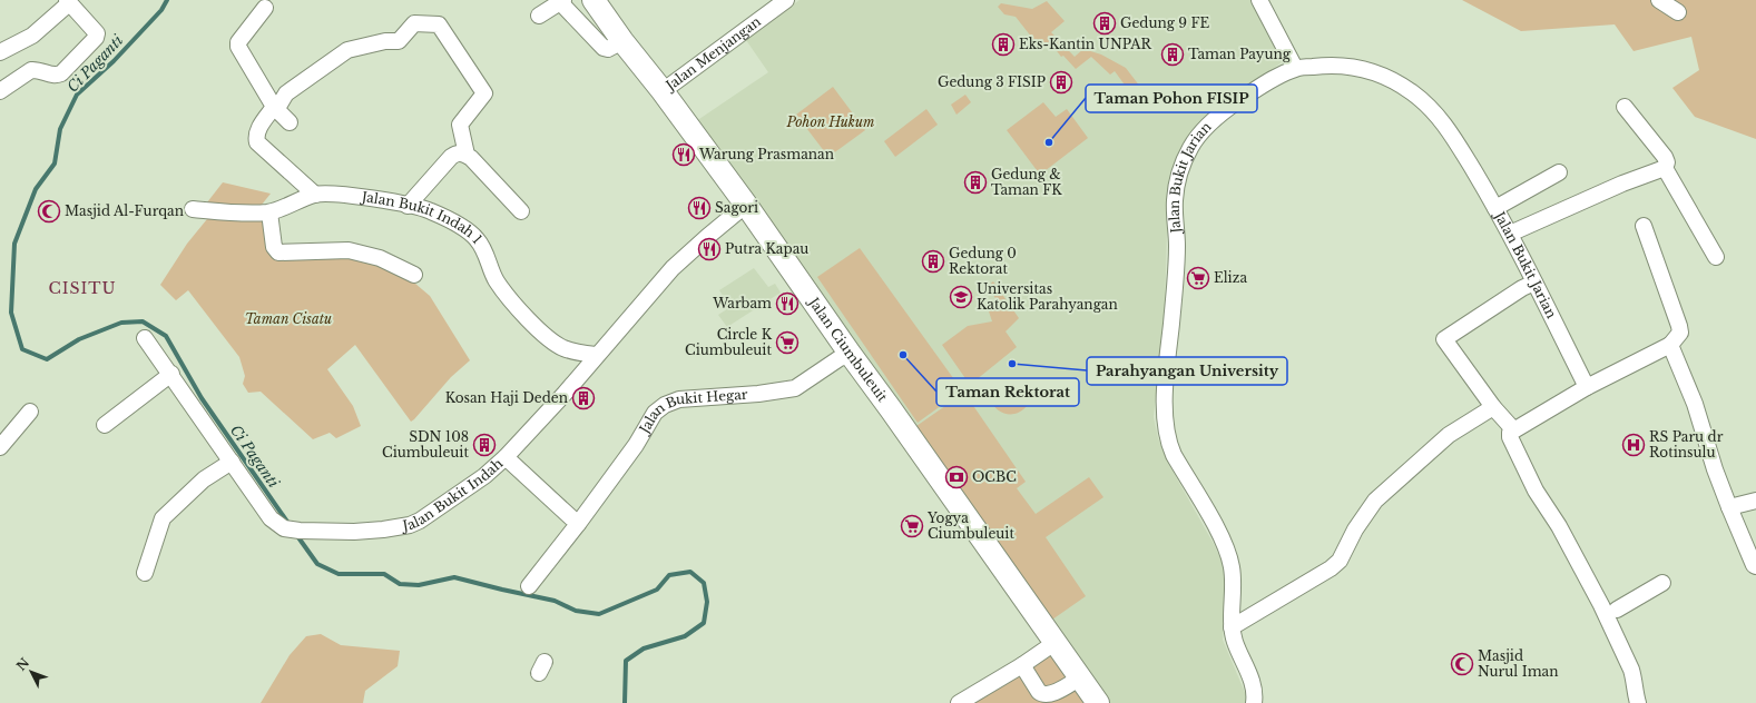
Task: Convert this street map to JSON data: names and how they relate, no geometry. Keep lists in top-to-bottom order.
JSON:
{
  "streets": {
    "main road": ["Jalan Ciumbuleuit"],
    "street": [
      "Jalan Menjangan",
      "Jalan Bukit Jarian",
      "Jalan Bukit Indah 1",
      "Jalan Bukit Hegar",
      "Jalan Bukit Indah"
    ]
  },
  "crossings": [
    ["Jalan Menjangan", "Jalan Ciumbuleuit"],
    ["Jalan Bukit Indah 1", "Jalan Bukit Indah"],
    ["Jalan Ciumbuleuit", "Jalan Bukit Hegar"],
    ["Jalan Ciumbuleuit", "Jalan Bukit Indah"]
  ],
  "districts": ["CISITU"],
  "water": ["Ci Paganti"],
  "parks": ["Pohon Hukum", "Taman Cisatu"],
  "places": {
    "building": [
      "Gedung 9 FE",
      "Eks-Kantin UNPAR",
      "Taman Payung",
      "Gedung 3 FISIP",
      "Gedung & Taman FK",
      "Gedung 0 Rektorat",
      "Kosan Haji Deden",
      "SDN 108 Ciumbuleuit"
    ],
    "other": ["Taman Pohon FISIP", "Taman Rektorat", "Parahyangan University"],
    "restaurant": [
      "Warung Prasmanan",
      "Sagori",
      "Putra Kapau",
      "Warbam"
    ],
    "mosque": ["Masjid Al-Furqan", "Masjid Nurul Iman"],
    "supermarket": ["Eliza", "Circle K Ciumbuleuit", "Yogya Ciumbuleuit"],
    "school or university": ["Universitas Katolik Parahyangan"],
    "hospital": ["RS Paru dr Rotinsulu"],
    "bank": ["OCBC"]
  },
  "north": "top left"
}
